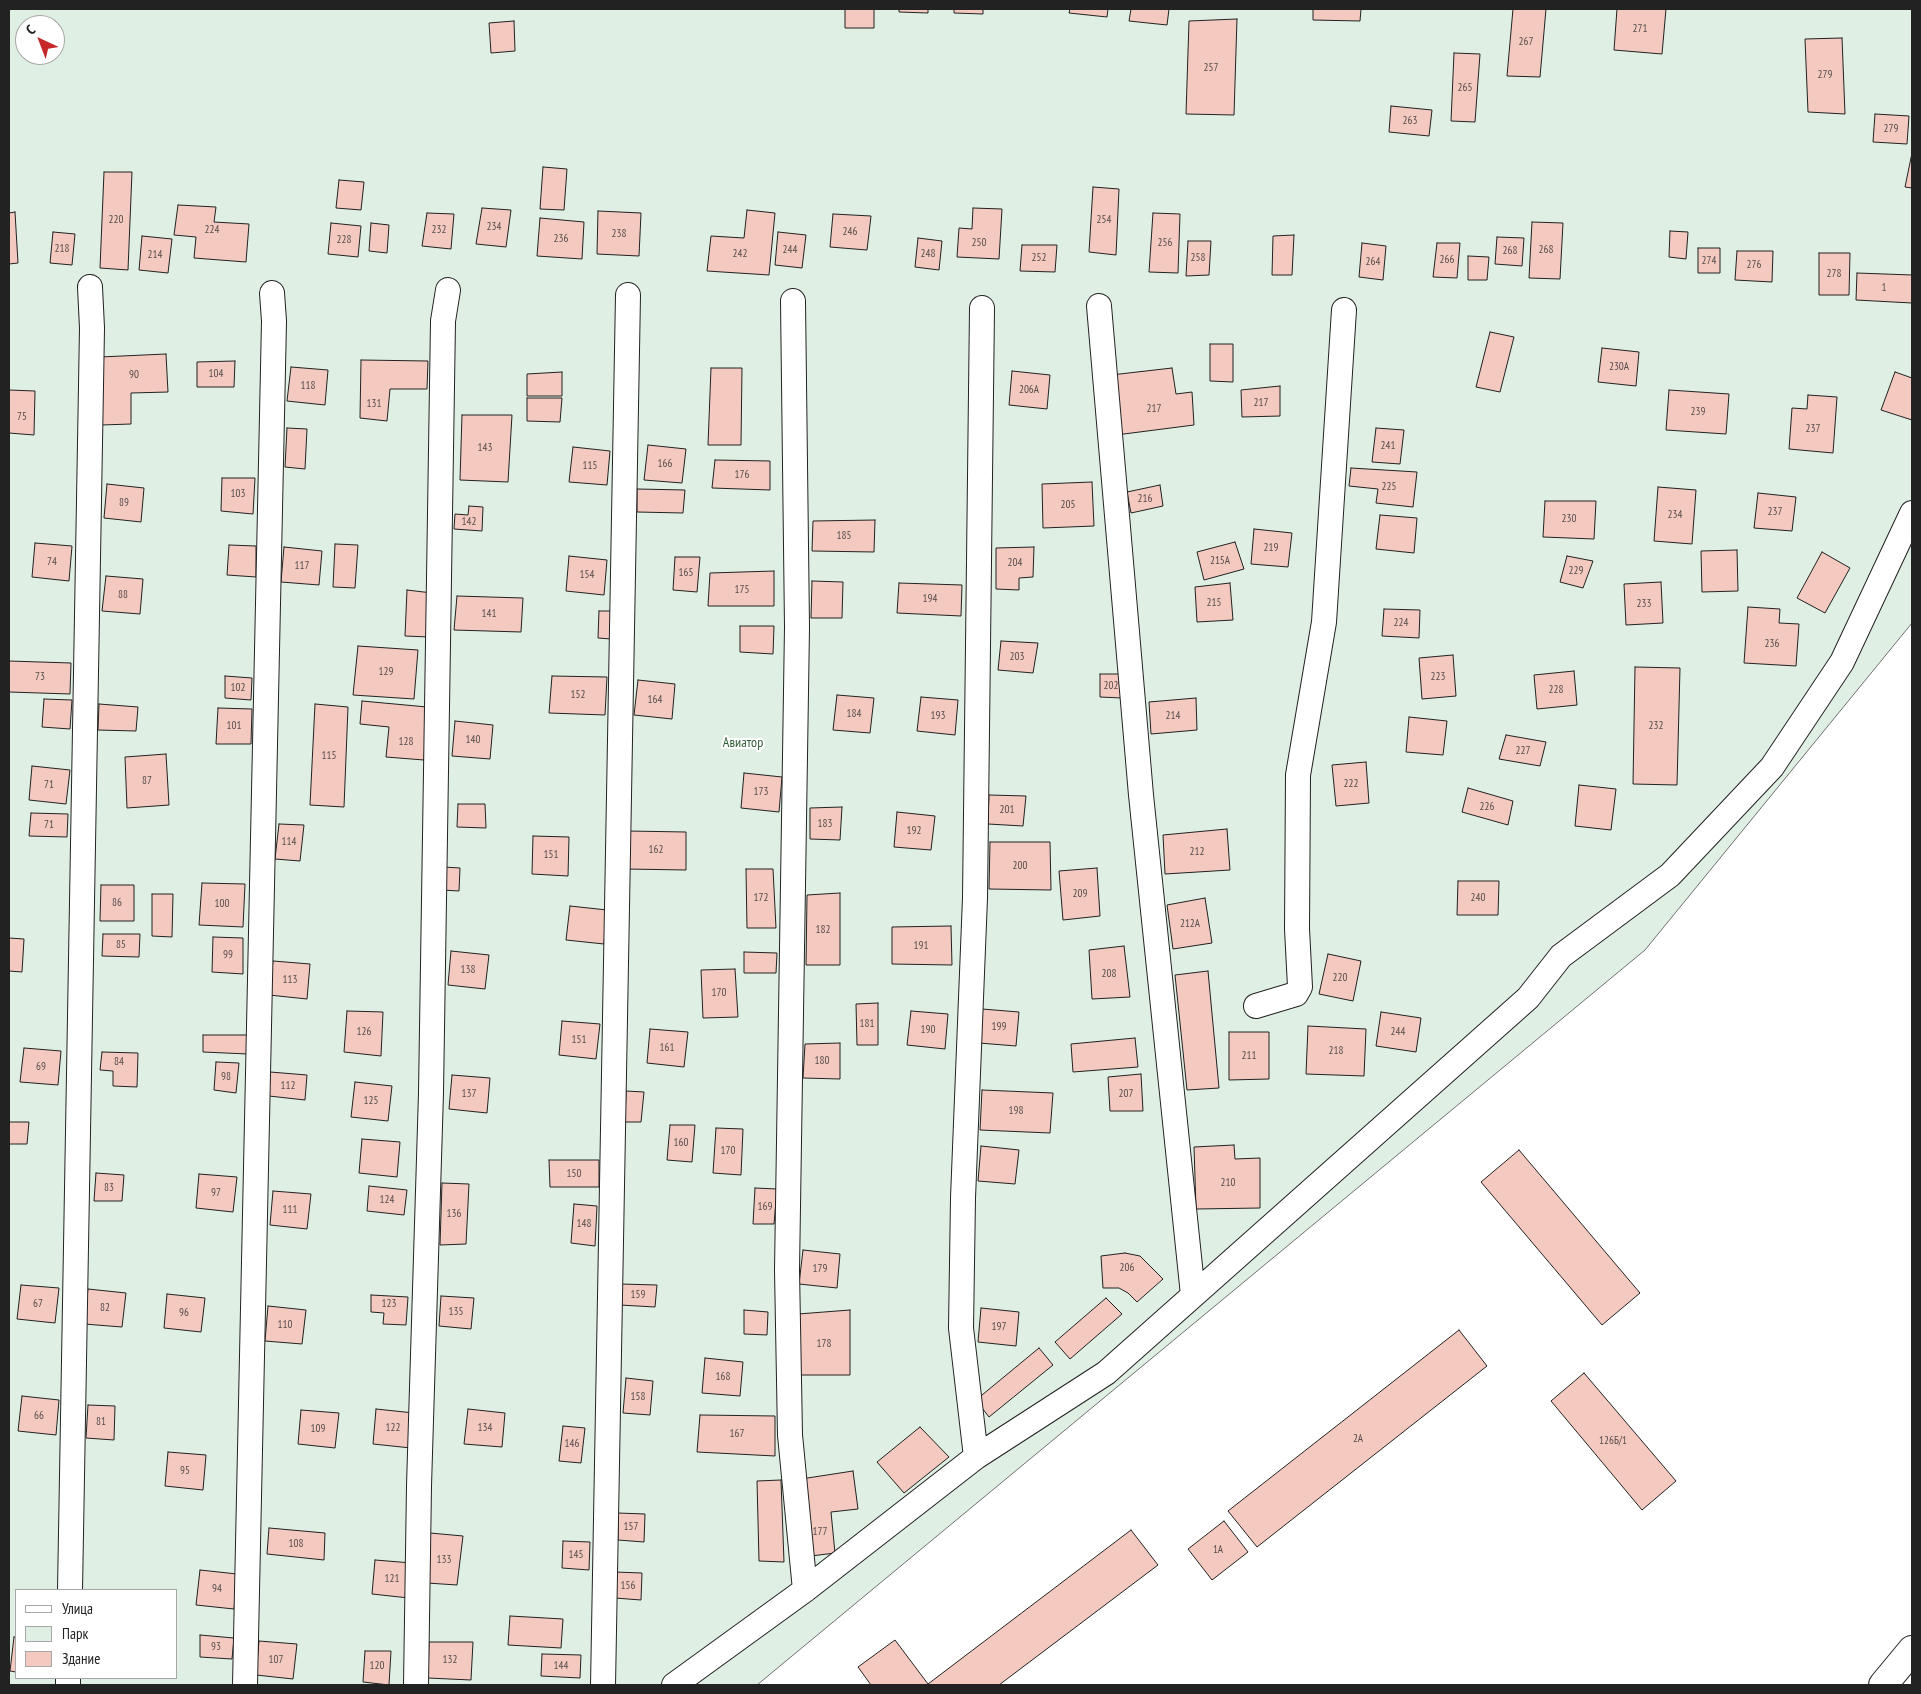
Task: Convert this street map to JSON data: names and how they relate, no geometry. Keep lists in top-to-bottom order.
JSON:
{
  "parks": ["Авиатор"],
  "house_numbers": [
    "271",
    "267",
    "257",
    "279",
    "265",
    "263",
    "279",
    "220",
    "254",
    "234",
    "224",
    "232",
    "246",
    "238",
    "236",
    "228",
    "250",
    "256",
    "218",
    "244",
    "268",
    "268",
    "242",
    "248",
    "214",
    "252",
    "258",
    "266",
    "274",
    "264",
    "276",
    "278",
    "1",
    "230A",
    "104",
    "90",
    "118",
    "206A",
    "217",
    "131",
    "217",
    "239",
    "75",
    "237",
    "241",
    "143",
    "166",
    "115",
    "176",
    "225",
    "103",
    "216",
    "89",
    "205",
    "237",
    "234",
    "230",
    "142",
    "185",
    "219",
    "215A",
    "74",
    "204",
    "117",
    "229",
    "165",
    "154",
    "175",
    "88",
    "194",
    "215",
    "233",
    "141",
    "224",
    "236",
    "203",
    "129",
    "73",
    "223",
    "202",
    "102",
    "228",
    "152",
    "164",
    "184",
    "193",
    "214",
    "101",
    "232",
    "140",
    "128",
    "227",
    "115",
    "87",
    "222",
    "71",
    "173",
    "226",
    "201",
    "183",
    "71",
    "192",
    "114",
    "162",
    "212",
    "151",
    "200",
    "209",
    "172",
    "240",
    "86",
    "100",
    "212A",
    "182",
    "85",
    "191",
    "99",
    "138",
    "208",
    "220",
    "113",
    "170",
    "181",
    "199",
    "190",
    "126",
    "244",
    "151",
    "161",
    "218",
    "211",
    "180",
    "84",
    "69",
    "98",
    "112",
    "137",
    "207",
    "125",
    "198",
    "160",
    "170",
    "150",
    "210",
    "83",
    "97",
    "124",
    "169",
    "111",
    "136",
    "148",
    "206",
    "179",
    "159",
    "67",
    "123",
    "82",
    "135",
    "96",
    "110",
    "197",
    "178",
    "168",
    "158",
    "66",
    "81",
    "122",
    "134",
    "109",
    "167",
    "2А",
    "126Б/1",
    "146",
    "95",
    "157",
    "177",
    "108",
    "1А",
    "145",
    "133",
    "121",
    "156",
    "94",
    "93",
    "107",
    "132",
    "120",
    "144"
  ],
  "legend": ["Улица", "Парк", "Здание"],
  "north": "top left"
}
